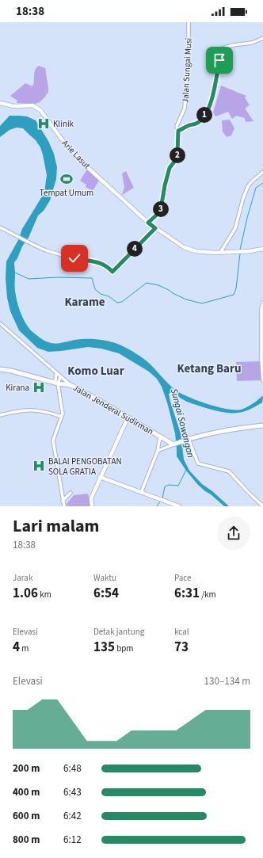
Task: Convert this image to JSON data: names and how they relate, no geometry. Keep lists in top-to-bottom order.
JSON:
{
  "streets": {
    "highway": ["Jalan Jenderal Sudirman"],
    "main road": ["Arie Lasut"],
    "street": ["Jalan Sungai Musi"]
  },
  "crossings": [
    ["Jalan Sungai Musi", "Arie Lasut"]
  ],
  "districts": ["Karame", "Ketang Baru", "Komo Luar"],
  "water": ["Sungai Sawangan"],
  "places": {
    "hospital": ["Klinik", "Kirana", "BALAI PENGOBATAN SOLA GRATIA"],
    "sports": ["Tempat Umum"]
  },
  "page": {
    "status": "18:38",
    "pins": [
      "1",
      "2",
      "3",
      "4"
    ],
    "heading": ["Lari malam", "18:38"],
    "stats": [
      ["Jarak", "1.06 km"],
      ["Waktu", "6:54"],
      ["Pace", "6:31 /km"],
      ["Elevasi", "4 m"],
      ["Detak jantung", "135 bpm"],
      ["kcal", "73"]
    ],
    "chart": ["Elevasi", "130–134 m"],
    "list": [
      {
        "name": "200 m",
        "note": "6:48"
      },
      {
        "name": "400 m",
        "note": "6:43"
      },
      {
        "name": "600 m",
        "note": "6:42"
      },
      {
        "name": "800 m",
        "note": "6:12"
      }
    ]
  }
}
